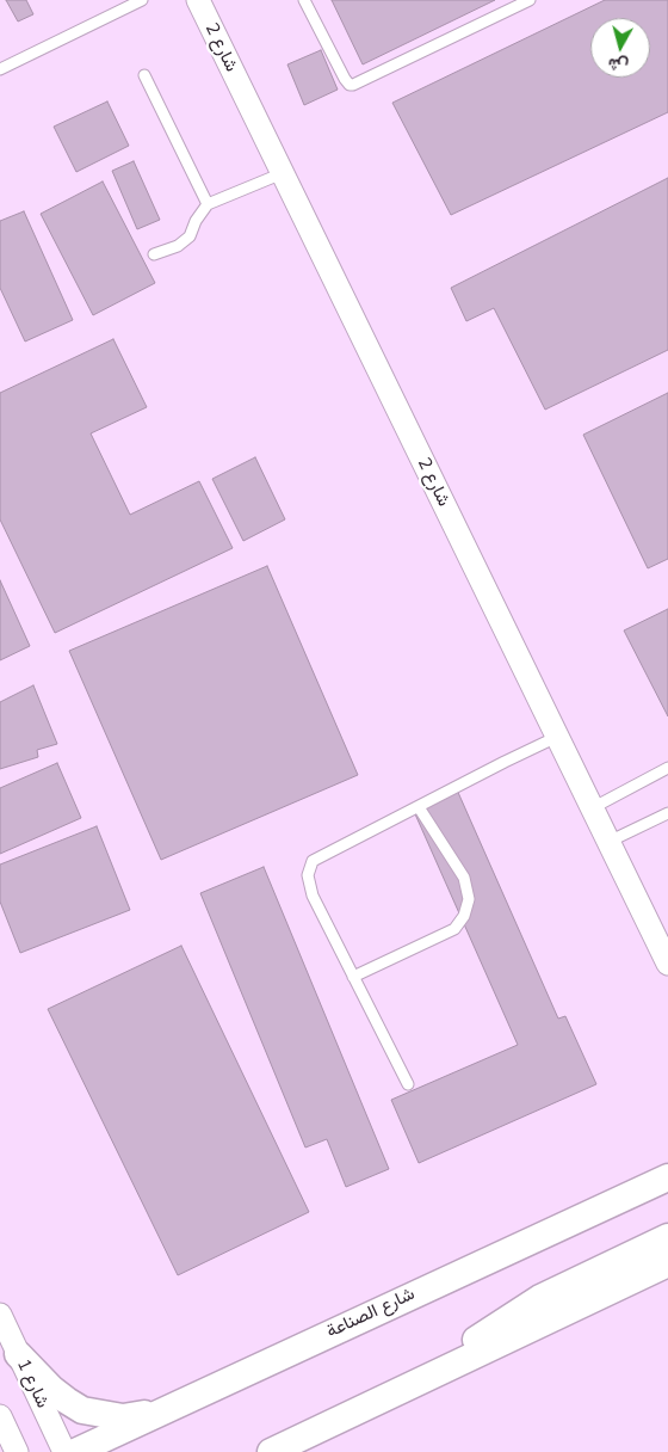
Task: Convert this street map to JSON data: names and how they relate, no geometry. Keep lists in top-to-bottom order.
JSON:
{
  "streets": {
    "street": ["شارع 2", "شارع الصناعة", "شارع 1"]
  },
  "north": "bottom"
}
